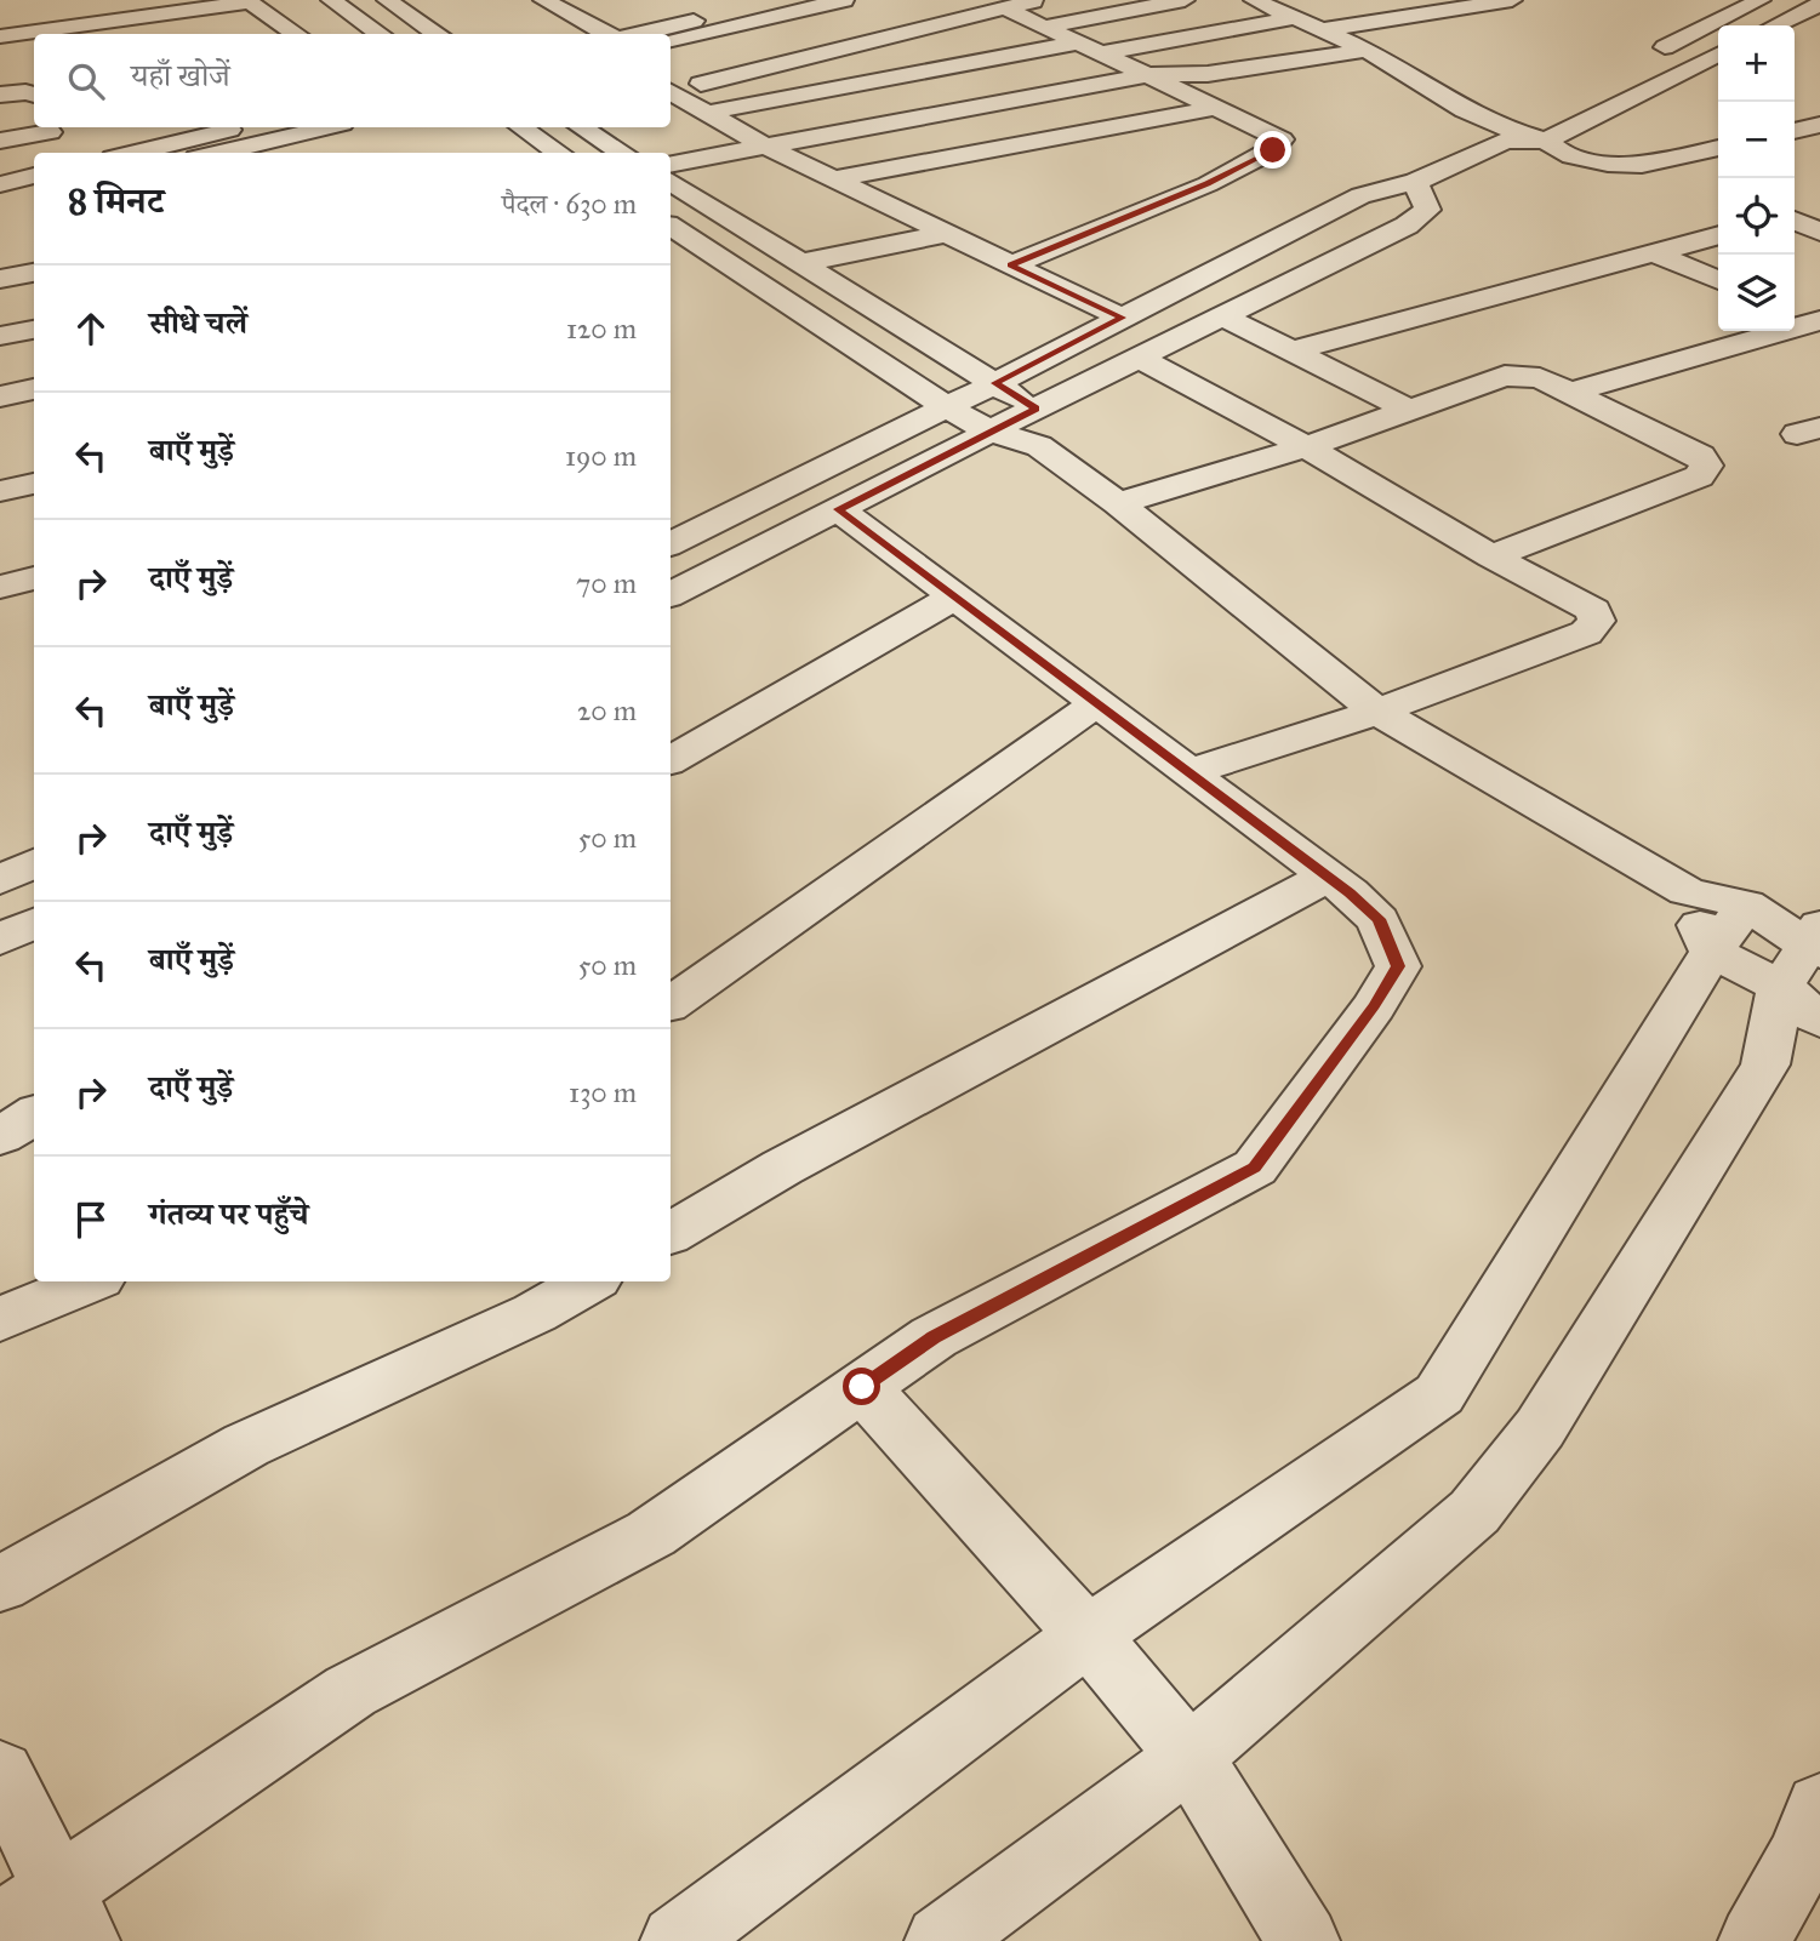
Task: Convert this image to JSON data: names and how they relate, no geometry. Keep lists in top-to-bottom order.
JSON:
{
  "page": {
    "map_buttons": ["+", "−"],
    "search": "यहाँ खोजें",
    "heading": ["8 मिनट", "पैदल · 630 m"],
    "list": [
      ["सीधे चलें", "120 m"],
      ["बाएँ मुड़ें", "190 m"],
      ["दाएँ मुड़ें", "70 m"],
      ["बाएँ मुड़ें", "20 m"],
      ["दाएँ मुड़ें", "50 m"],
      ["बाएँ मुड़ें", "50 m"],
      ["दाएँ मुड़ें", "130 m"],
      "गंतव्य पर पहुँचे"
    ]
  }
}
